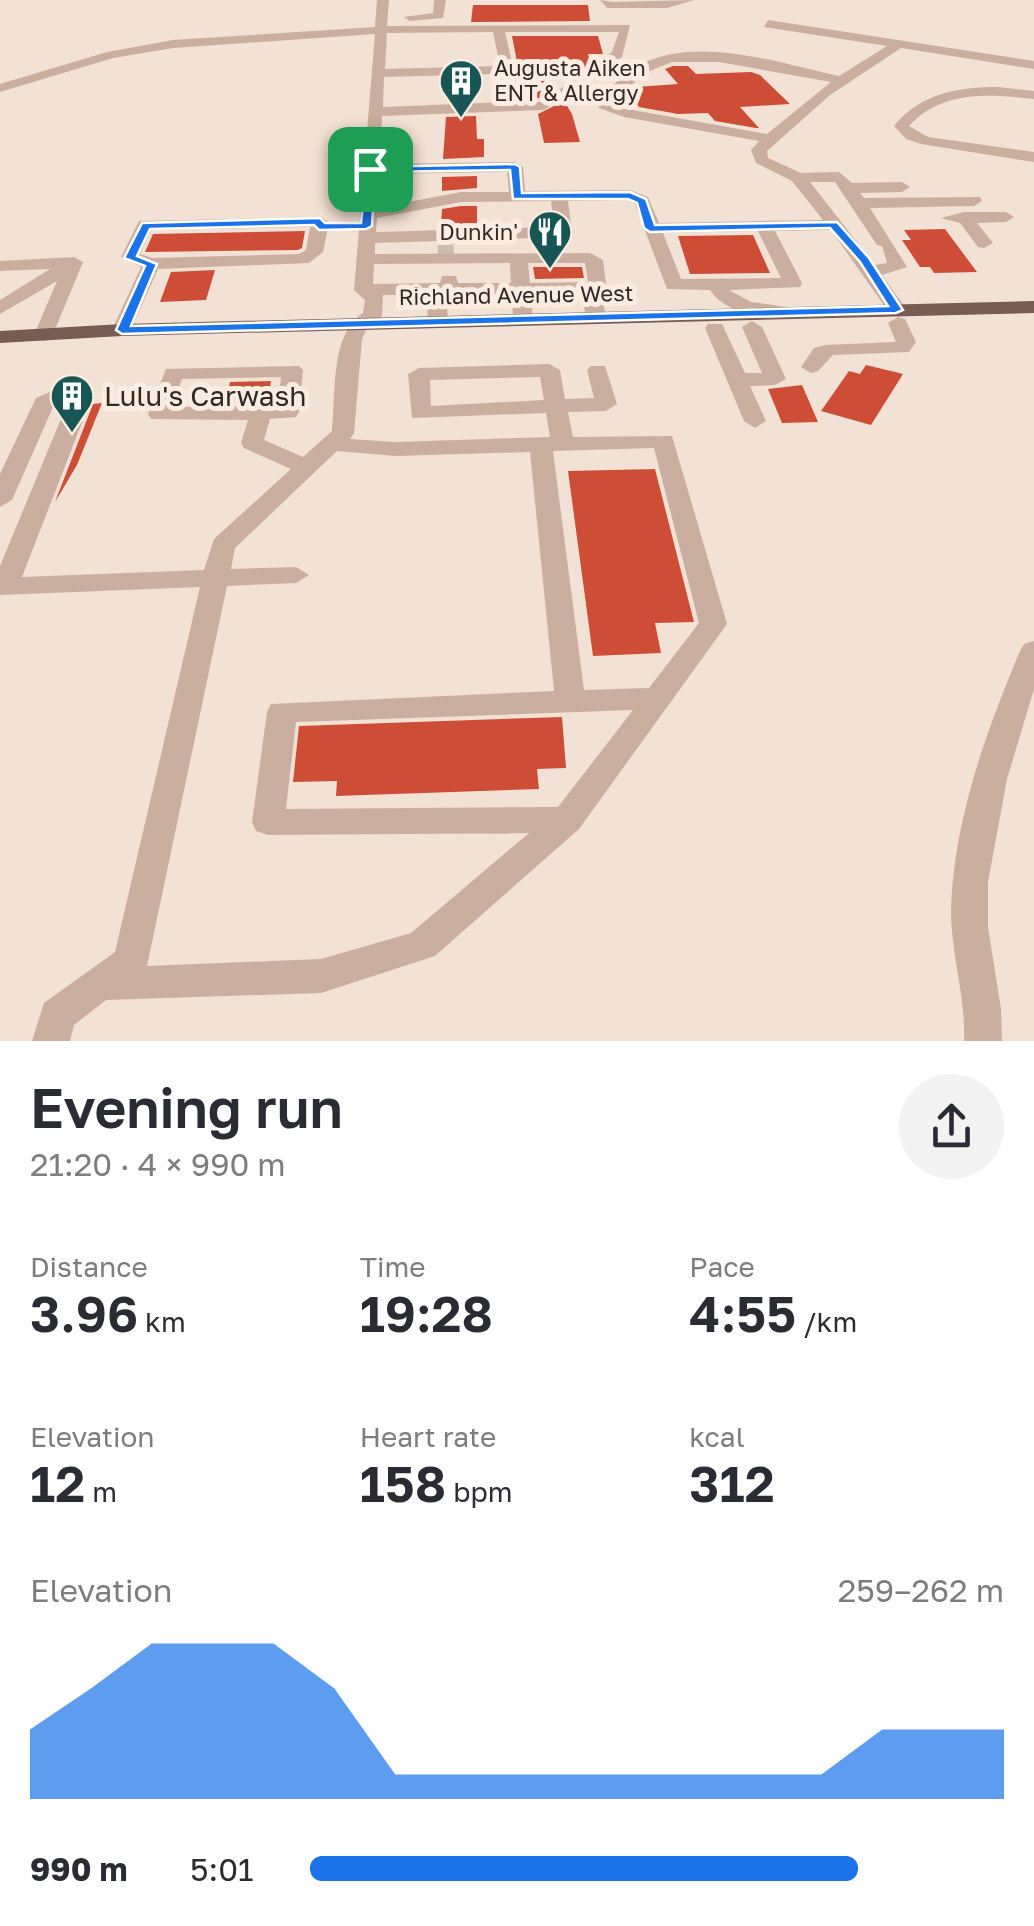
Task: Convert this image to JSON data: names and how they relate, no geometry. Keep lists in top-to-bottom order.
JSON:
{
  "streets": {
    "main road": ["Richland Avenue West"]
  },
  "places": {
    "building": ["Augusta Aiken ENT & Allergy", "Lulu's Carwash"],
    "restaurant": ["Dunkin'"]
  },
  "page": {
    "heading": ["Evening run", "21:20 · 4 × 990 m"],
    "stats": [
      ["Distance", "3.96 km"],
      ["Time", "19:28"],
      ["Pace", "4:55 /km"],
      ["Elevation", "12 m"],
      ["Heart rate", "158 bpm"],
      ["kcal", "312"]
    ],
    "chart": ["Elevation", "259–262 m"],
    "list": [
      {
        "name": "990 m",
        "note": "5:01"
      }
    ]
  }
}
